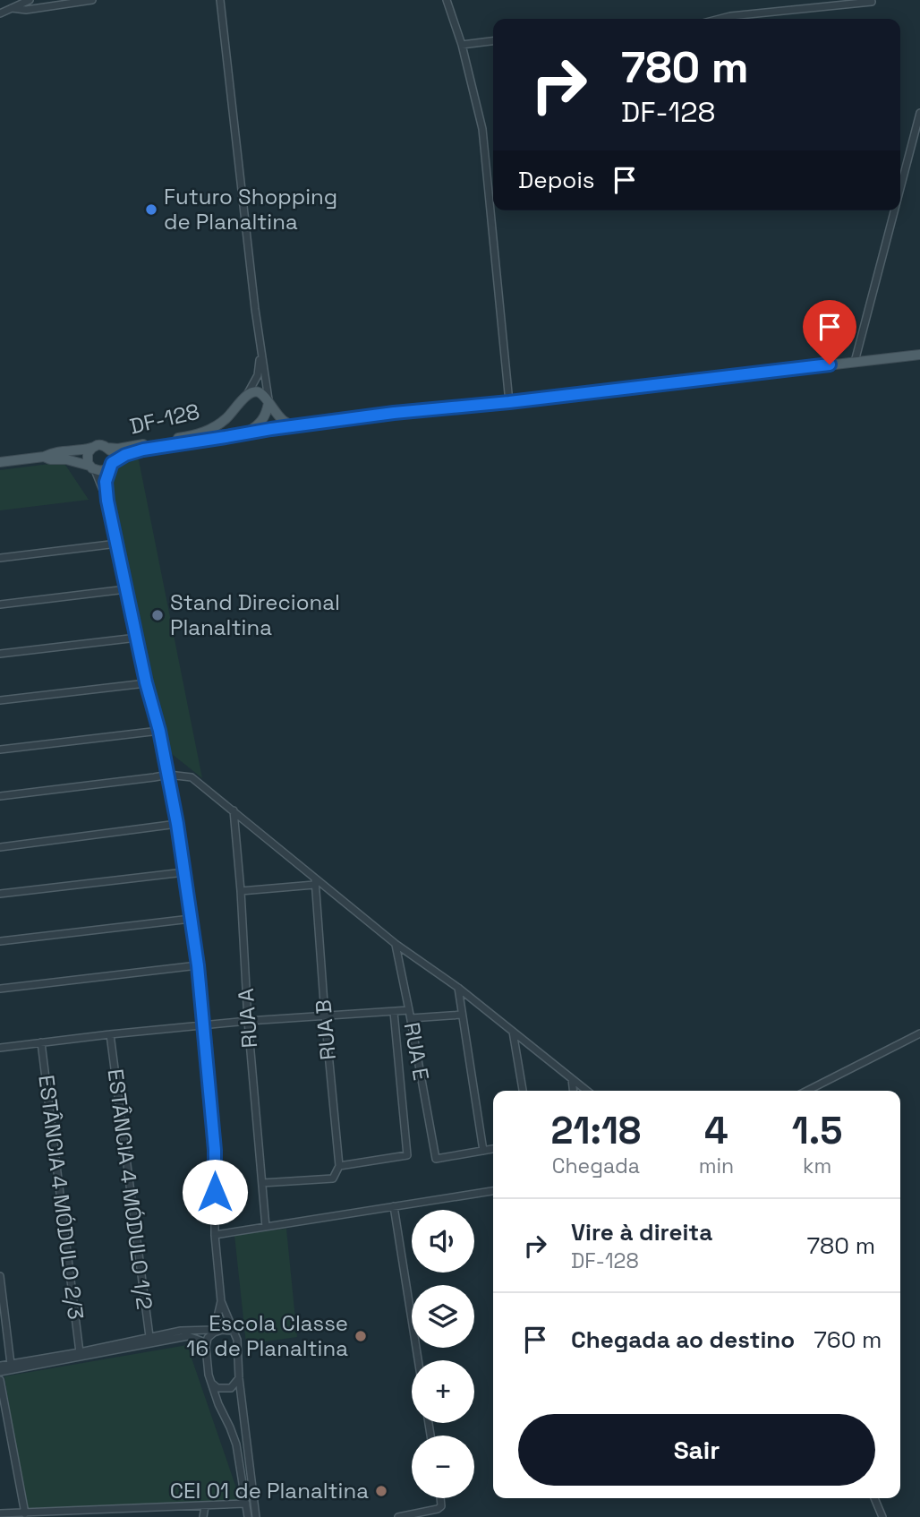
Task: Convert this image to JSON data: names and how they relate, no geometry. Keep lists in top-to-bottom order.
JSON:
{
  "streets": {
    "main road": ["DF-128"],
    "street": [
      "RUA A",
      "RUA B",
      "RUA E",
      "ESTÂNCIA 4 MÓDULO 1/2",
      "ESTÂNCIA 4 MÓDULO 2/3"
    ]
  },
  "places": [
    "Futuro Shopping de Planaltina",
    "Stand Direcional Planaltina",
    "Escola Classe 16 de Planaltina",
    "CEI 01 de Planaltina"
  ],
  "page": {
    "turn": ["780 m", "DF-128"],
    "then": "Depois",
    "eta": [
      "21:18",
      "Chegada",
      "4",
      "min",
      "1.5",
      "km"
    ],
    "list": [
      {
        "name": "Vire à direita",
        "note": "DF-128",
        "value": "780 m"
      },
      {
        "name": "Chegada ao destino",
        "value": "760 m"
      }
    ],
    "map_buttons": ["+", "−"],
    "buttons": "Sair"
  }
}
